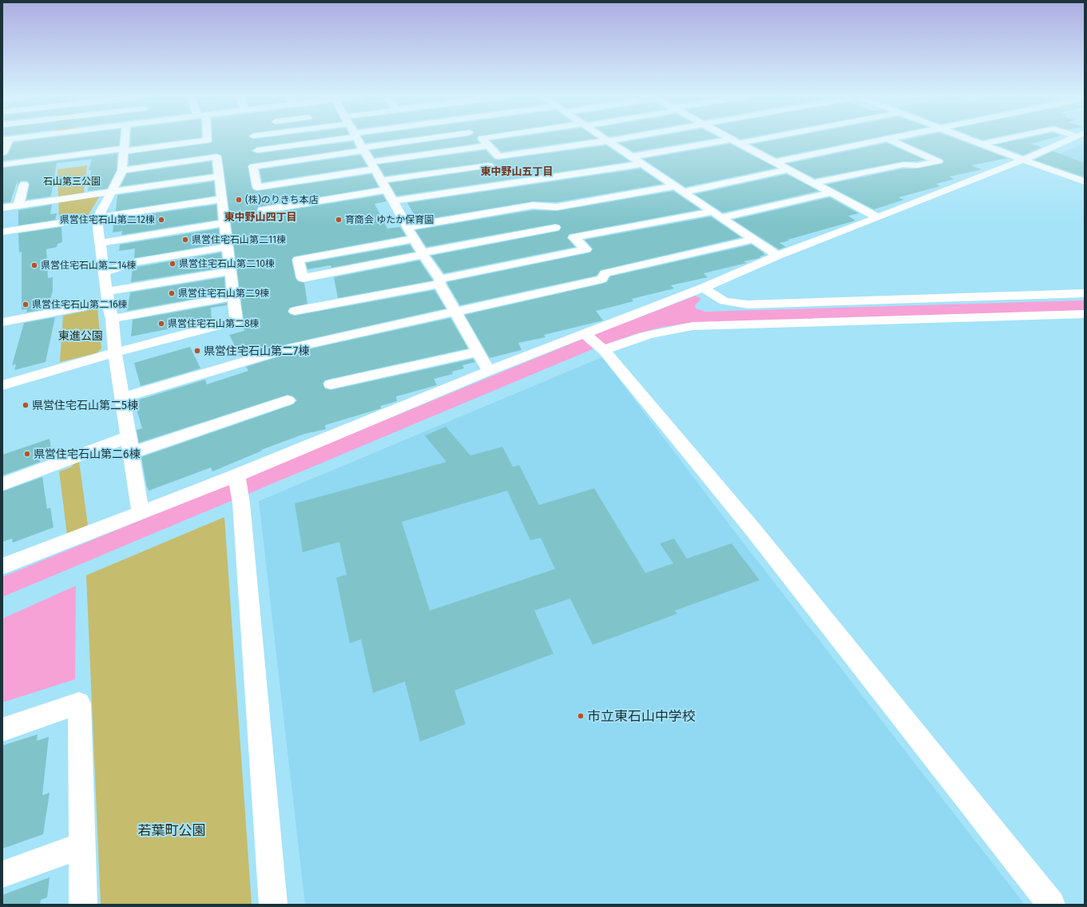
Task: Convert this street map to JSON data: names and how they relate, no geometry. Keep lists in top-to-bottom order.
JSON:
{
  "districts": ["東中野山五丁目", "東中野山四丁目"],
  "parks": ["石山第三公園", "東進公園", "若葉町公園"],
  "places": [
    "(株)のりきち本店",
    "県営住宅石山第二12棟",
    "育商会 ゆたか保育園",
    "県営住宅石山第二11棟",
    "県営住宅石山第二10棟",
    "県営住宅石山第二14棟",
    "県営住宅石山第二9棟",
    "県営住宅石山第二16棟",
    "県営住宅石山第二8棟",
    "県営住宅石山第二7棟",
    "県営住宅石山第二5棟",
    "県営住宅石山第二6棟",
    "市立東石山中学校"
  ]
}
